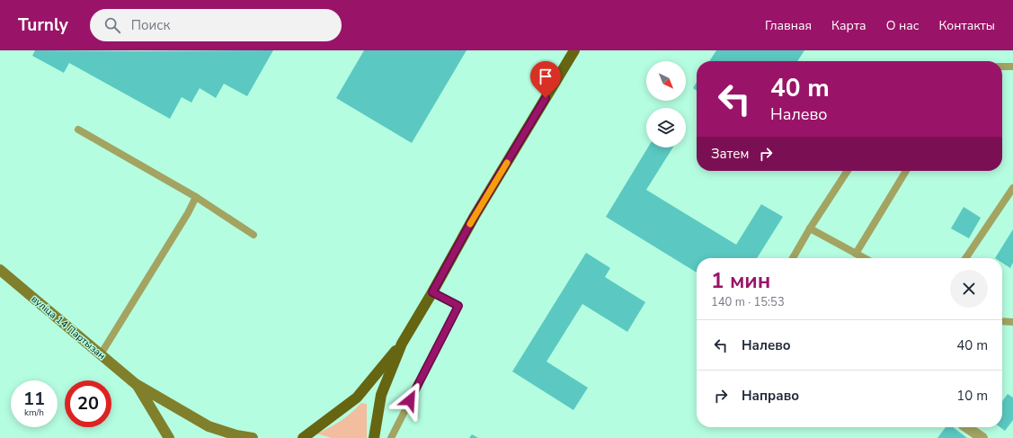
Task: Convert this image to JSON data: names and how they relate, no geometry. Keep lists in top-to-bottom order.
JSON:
{
  "streets": {
    "main road": ["вуліца 14 Партызан"]
  },
  "north": "bottom right",
  "page": {
    "header": "Turnly",
    "search": "Поиск",
    "nav": [
      "Главная",
      "Карта",
      "О нас",
      "Контакты"
    ],
    "turn": ["40 m", "Налево"],
    "then": "Затем",
    "heading": ["1 мин", "140 m · 15:53"],
    "list": [
      {
        "name": "Налево",
        "value": "40 m"
      },
      {
        "name": "Направо",
        "value": "10 m"
      }
    ],
    "speed": "11 km/h",
    "limit": "20"
  }
}
